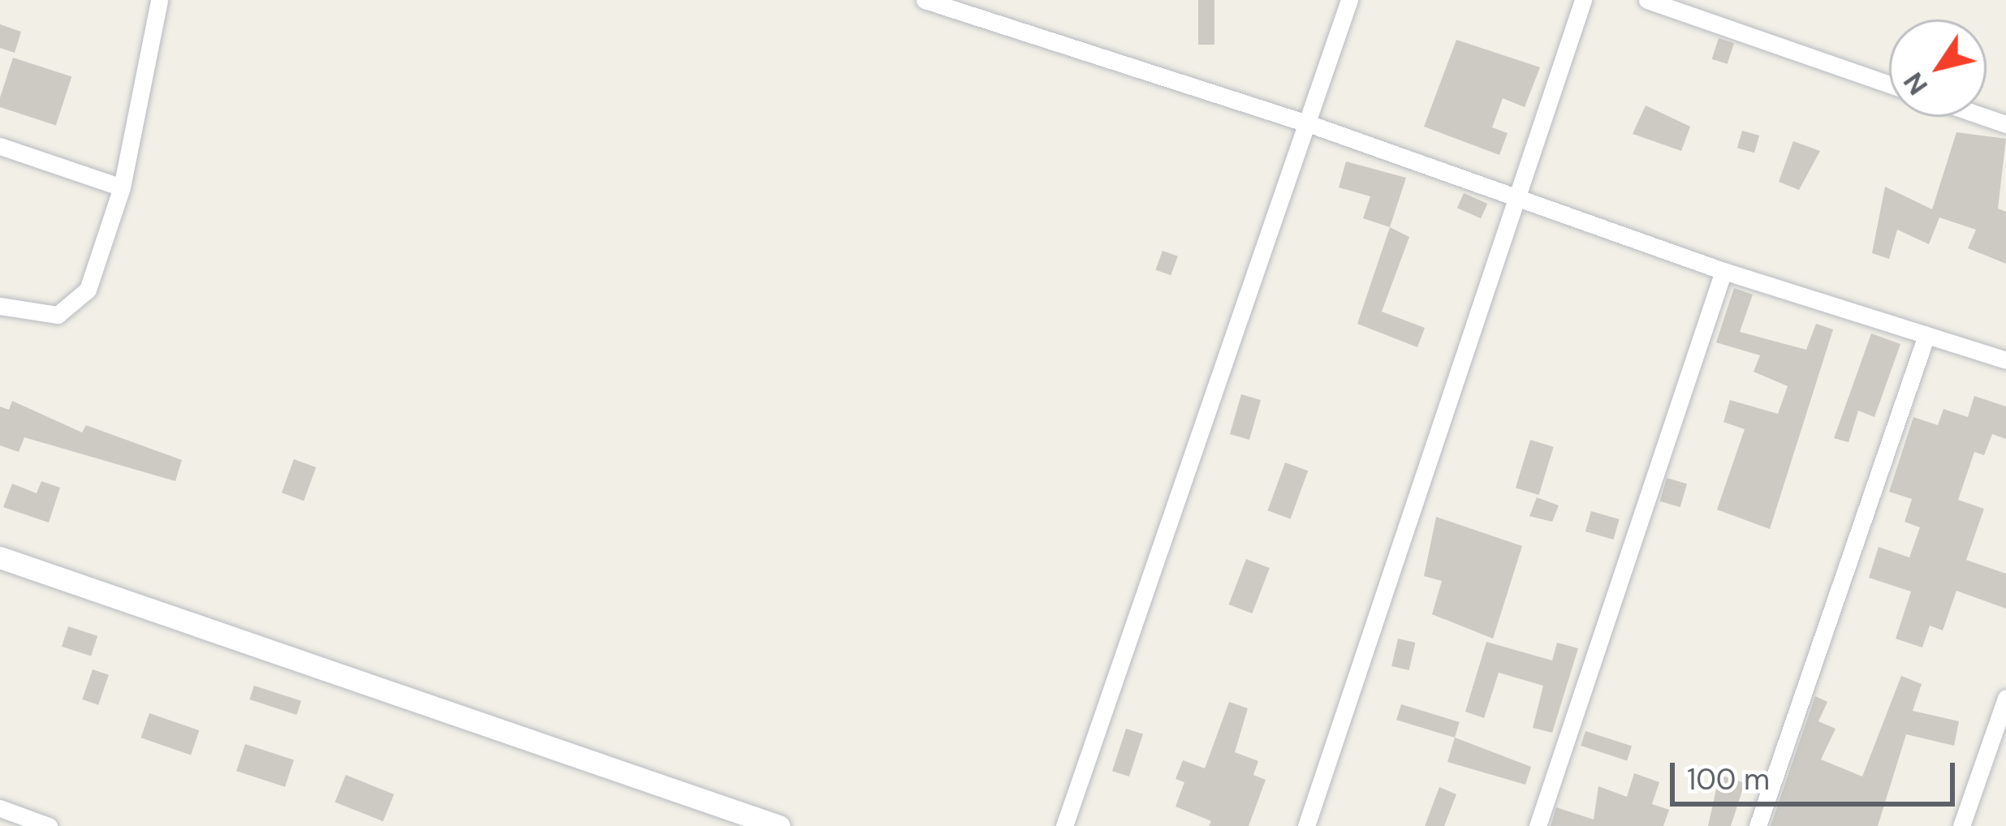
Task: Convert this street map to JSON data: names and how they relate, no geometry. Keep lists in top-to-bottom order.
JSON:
{
  "scale_bar": "100 m",
  "north": "bottom left"
}
